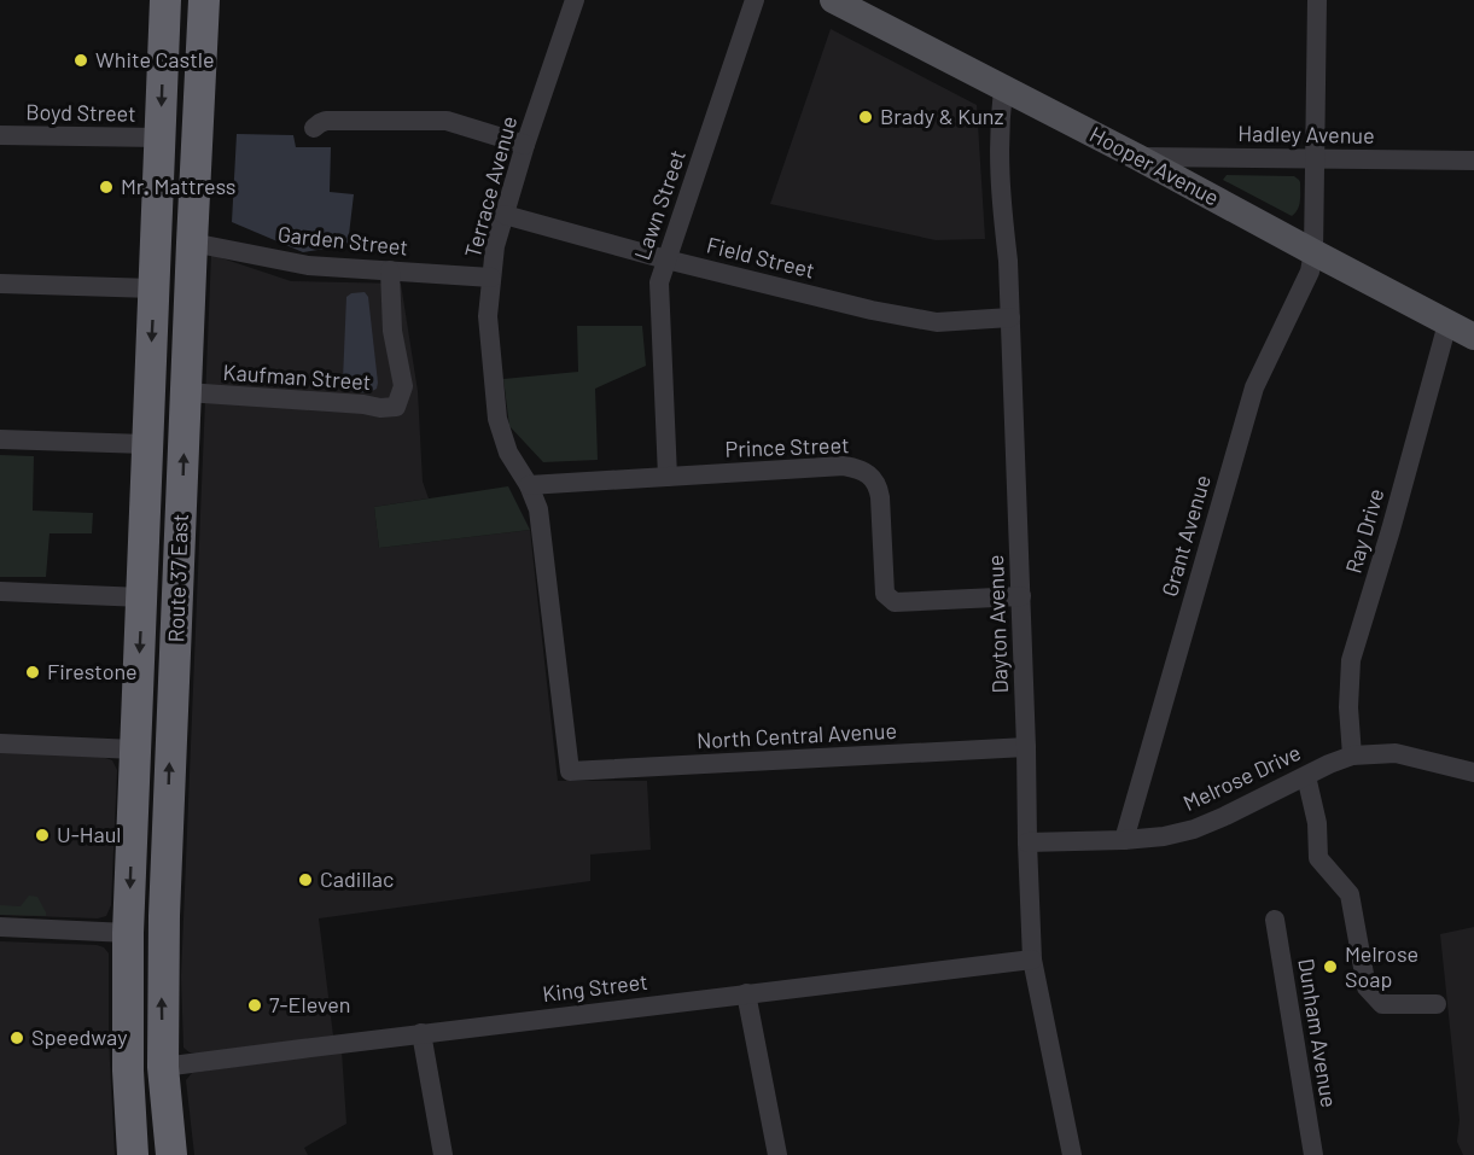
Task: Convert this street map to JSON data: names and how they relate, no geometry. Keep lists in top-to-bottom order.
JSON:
{
  "streets": {
    "highway": ["Route 37 East"],
    "main road": ["Hooper Avenue"],
    "street": [
      "Boyd Street",
      "Hadley Avenue",
      "Terrace Avenue",
      "Lawn Street",
      "Garden Street",
      "Field Street",
      "Kaufman Street",
      "Prince Street",
      "Ray Drive",
      "Grant Avenue",
      "Dayton Avenue",
      "North Central Avenue",
      "Melrose Drive",
      "King Street",
      "Dunham Avenue"
    ]
  },
  "crossings": [
    ["Boyd Street", "Route 37 East"],
    ["Hadley Avenue", "Hooper Avenue"],
    ["Hadley Avenue", "Grant Avenue"],
    ["Hooper Avenue", "Ray Drive"],
    ["Hooper Avenue", "Grant Avenue"],
    ["Hooper Avenue", "Dayton Avenue"],
    ["Terrace Avenue", "Garden Street"],
    ["Terrace Avenue", "Field Street"],
    ["Terrace Avenue", "Prince Street"],
    ["Terrace Avenue", "North Central Avenue"],
    ["Lawn Street", "Field Street"],
    ["Lawn Street", "Prince Street"],
    ["Garden Street", "Kaufman Street"],
    ["Garden Street", "Route 37 East"],
    ["Field Street", "Dayton Avenue"],
    ["Kaufman Street", "Route 37 East"],
    ["Prince Street", "Dayton Avenue"],
    ["Ray Drive", "Melrose Drive"],
    ["Grant Avenue", "Melrose Drive"],
    ["Route 37 East", "King Street"],
    ["Dayton Avenue", "North Central Avenue"],
    ["Dayton Avenue", "Melrose Drive"],
    ["Dayton Avenue", "King Street"]
  ],
  "places": [
    "White Castle",
    "Brady & Kunz",
    "Mr. Mattress",
    "Firestone",
    "U-Haul",
    "Cadillac",
    "Melrose Soap",
    "7-Eleven",
    "Speedway"
  ]
}
